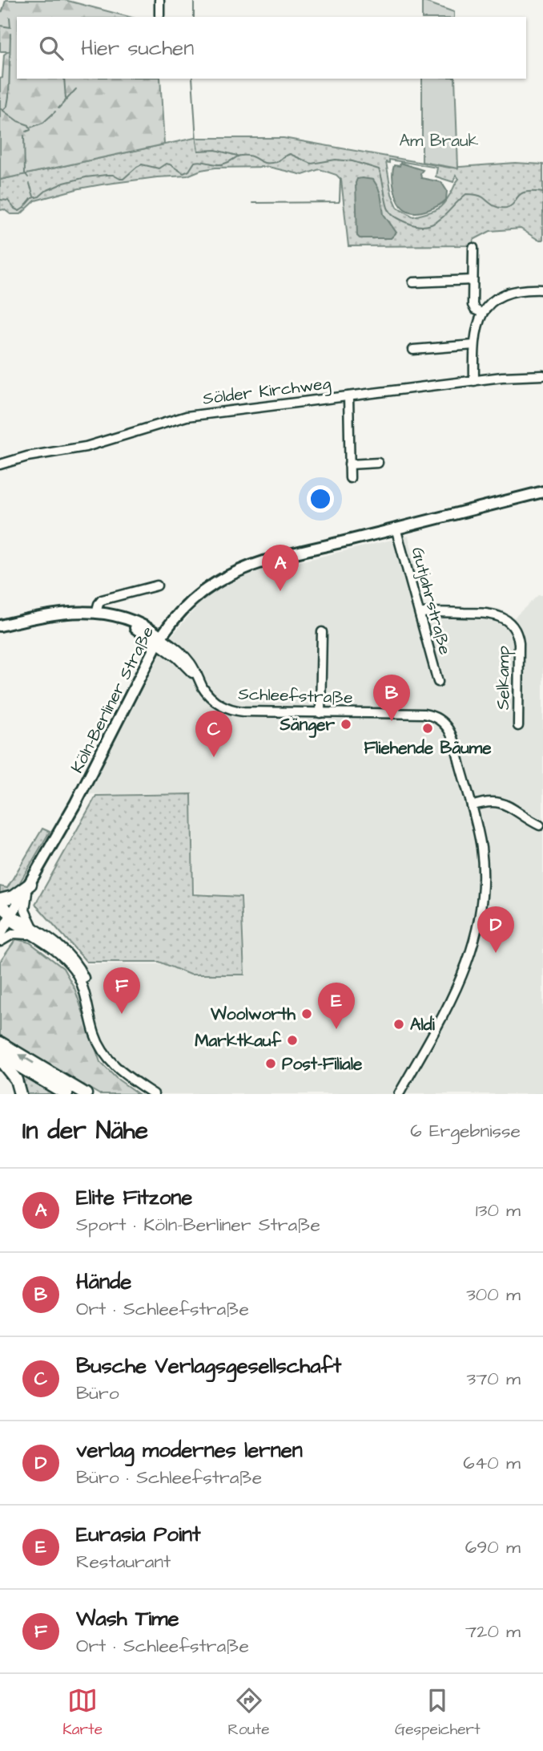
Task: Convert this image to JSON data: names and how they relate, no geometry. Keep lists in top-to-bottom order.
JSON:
{
  "streets": {
    "main road": ["Köln-Berliner Straße"],
    "street": [
      "Sölder Kirchweg",
      "Gutjahrstraße",
      "Selkamp",
      "Schleefstraße"
    ]
  },
  "crossings": [
    ["Gutjahrstraße", "Selkamp"],
    ["Gutjahrstraße", "Köln-Berliner Straße"],
    ["Schleefstraße", "Köln-Berliner Straße"]
  ],
  "parks": ["Am Brauk"],
  "places": [
    "Sänger",
    "Fliehende Bäume",
    "Woolworth",
    "Aldi",
    "Marktkauf",
    "Post-Filiale"
  ],
  "page": {
    "search": "Hier suchen",
    "pins": [
      "A",
      "B",
      "C",
      "D",
      "F",
      "E"
    ],
    "heading": ["In der Nähe", "6 Ergebnisse"],
    "list": [
      {
        "mark": "A",
        "name": "Elite Fitzone",
        "note": "Sport · Köln-Berliner Straße",
        "value": "130 m"
      },
      {
        "mark": "B",
        "name": "Hände",
        "note": "Ort · Schleefstraße",
        "value": "300 m"
      },
      {
        "mark": "C",
        "name": "Busche Verlagsgesellschaft",
        "note": "Büro",
        "value": "370 m"
      },
      {
        "mark": "D",
        "name": "verlag modernes lernen",
        "note": "Büro · Schleefstraße",
        "value": "640 m"
      },
      {
        "mark": "E",
        "name": "Eurasia Point",
        "note": "Restaurant",
        "value": "690 m"
      },
      {
        "mark": "F",
        "name": "Wash Time",
        "note": "Ort · Schleefstraße",
        "value": "720 m"
      }
    ],
    "nav": ["Karte", "Route", "Gespeichert"]
  }
}
